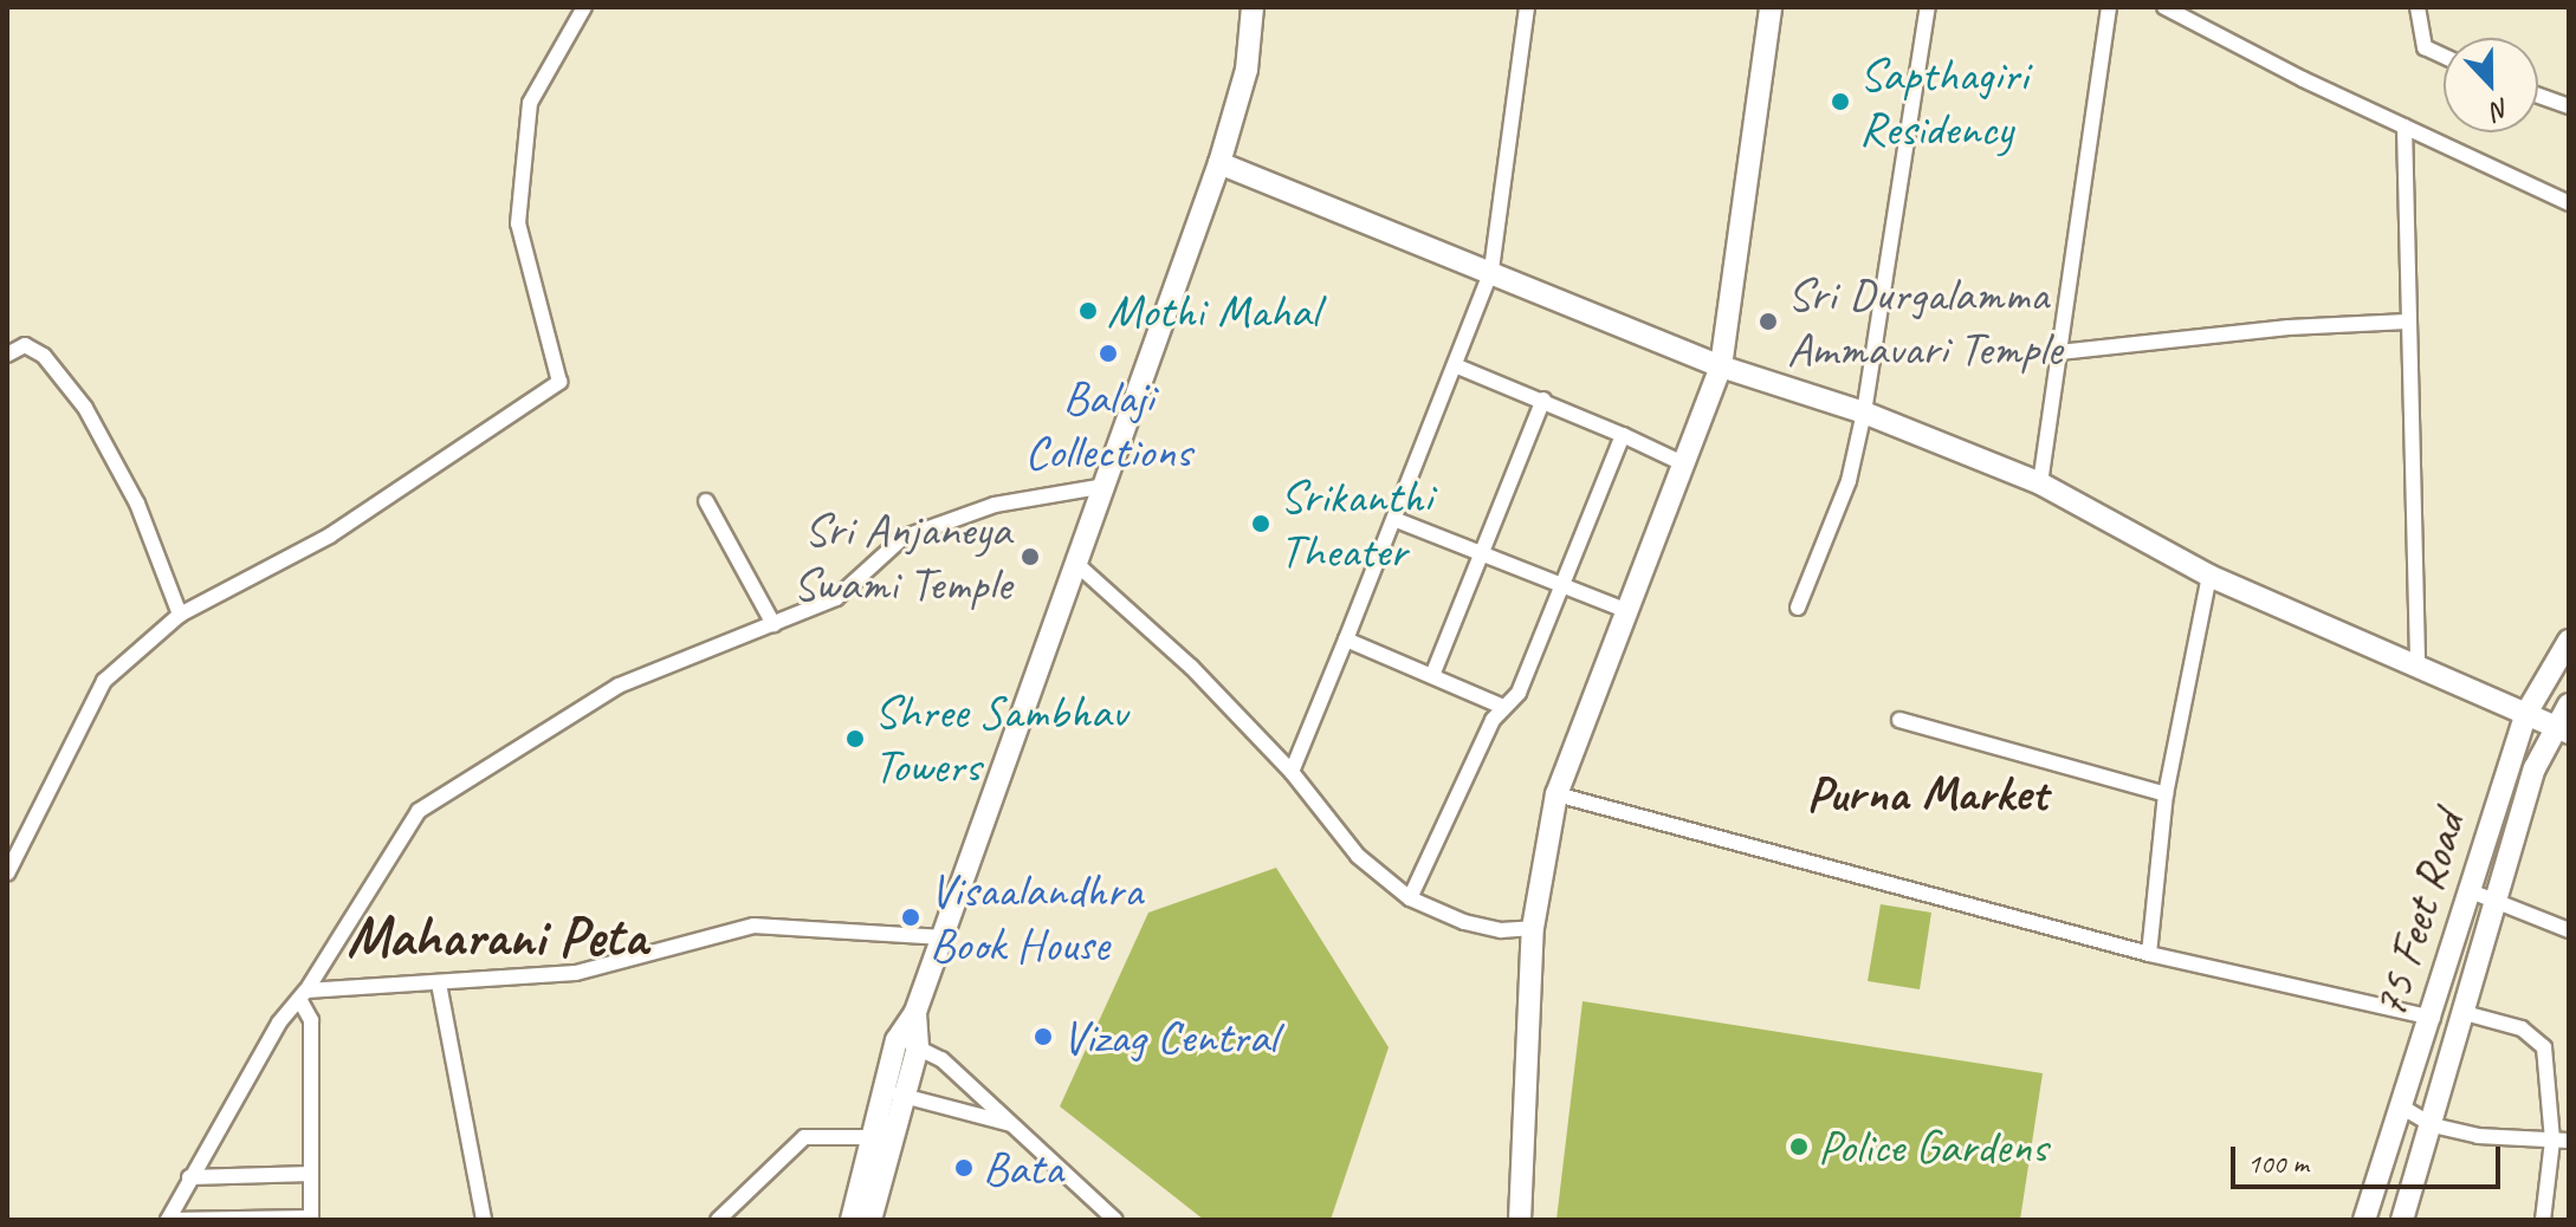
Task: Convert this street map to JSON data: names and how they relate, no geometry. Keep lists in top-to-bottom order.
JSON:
{
  "streets": {
    "main road": ["75 Feet Road"]
  },
  "districts": ["Purna Market", "Maharani Peta"],
  "places": [
    "Sapthagiri Residency",
    "Mothi Mahal",
    "Sri Durgalamma Ammavari Temple",
    "Balaji Collections",
    "Srikanthi Theater",
    "Sri Anjaneya Swami Temple",
    "Shree Sambhav Towers",
    "Visaalandhra Book House",
    "Vizag Central",
    "Police Gardens",
    "Bata"
  ],
  "scale_bar": "100 m",
  "north": "bottom"
}
